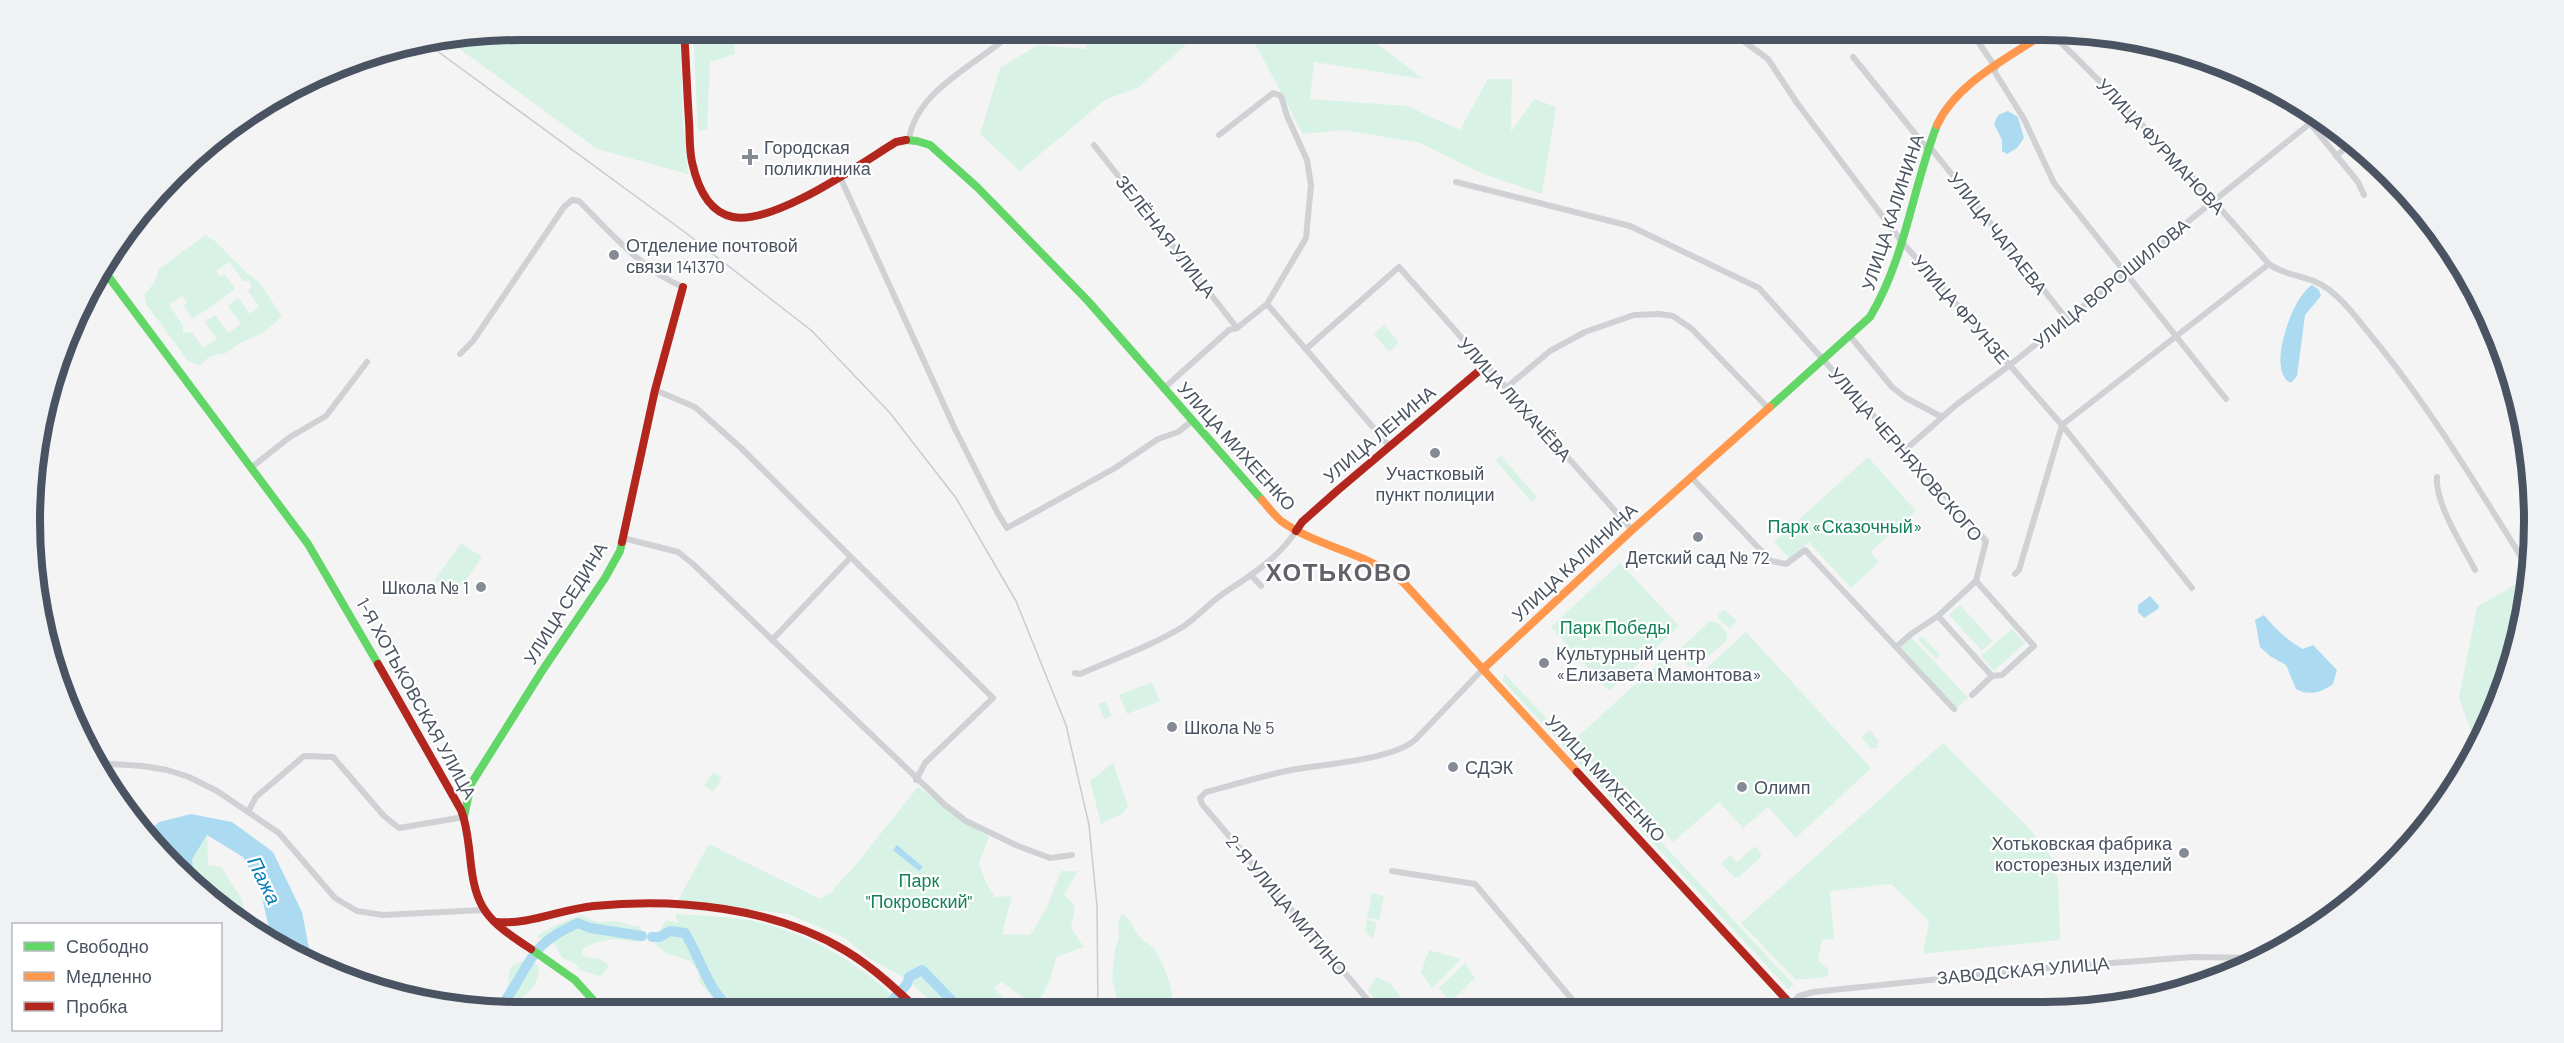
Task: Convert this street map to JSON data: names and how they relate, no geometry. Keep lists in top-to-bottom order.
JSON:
{
  "streets": {
    "street": [
      "УЛИЦА ФУРМАНОВА",
      "УЛИЦА КАЛИНИНА",
      "УЛИЦА ЧАПАЕВА",
      "ЗЕЛЁНАЯ УЛИЦА",
      "УЛИЦА ВОРОШИЛОВА",
      "УЛИЦА ФРУНЗЕ",
      "УЛИЦА ЛИХАЧЁВА",
      "УЛИЦА ЛЕНИНА",
      "УЛИЦА МИХЕЕНКО",
      "УЛИЦА ЧЕРНЯХОВСКОГО",
      "УЛИЦА СЕДИНА",
      "1-Я ХОТЬКОВСКАЯ УЛИЦА",
      "2-Я УЛИЦА МИТИНО",
      "ЗАВОДСКАЯ УЛИЦА"
    ]
  },
  "crossings": [
    ["УЛИЦА ФУРМАНОВА", "УЛИЦА ВОРОШИЛОВА"],
    ["УЛИЦА КАЛИНИНА", "УЛИЦА ЧАПАЕВА"],
    ["УЛИЦА КАЛИНИНА", "УЛИЦА ФРУНЗЕ"],
    ["УЛИЦА КАЛИНИНА", "УЛИЦА ЛИХАЧЁВА"],
    ["УЛИЦА КАЛИНИНА", "УЛИЦА МИХЕЕНКО"],
    ["УЛИЦА КАЛИНИНА", "УЛИЦА ЧЕРНЯХОВСКОГО"],
    ["УЛИЦА КАЛИНИНА", "2-Я УЛИЦА МИТИНО"],
    ["УЛИЦА ЧАПАЕВА", "УЛИЦА ВОРОШИЛОВА"],
    ["УЛИЦА ВОРОШИЛОВА", "УЛИЦА ФРУНЗЕ"],
    ["УЛИЦА ВОРОШИЛОВА", "УЛИЦА ЧЕРНЯХОВСКОГО"],
    ["УЛИЦА ЛИХАЧЁВА", "УЛИЦА ЛЕНИНА"],
    ["УЛИЦА ЛЕНИНА", "УЛИЦА МИХЕЕНКО"],
    ["УЛИЦА МИХЕЕНКО", "2-Я УЛИЦА МИТИНО"],
    ["УЛИЦА СЕДИНА", "1-Я ХОТЬКОВСКАЯ УЛИЦА"]
  ],
  "districts": ["ХОТЬКОВО"],
  "water": ["Пажа"],
  "parks": ["Парк «Сказочный»", "Парк Победы", "Парк \"Покровский\""],
  "places": {
    "health": ["Городская поликлиника"],
    "other": [
      "Отделение почтовой связи 141370",
      "Участковый пункт полиции",
      "Детский сад № 72",
      "Школа № 1",
      "Культурный центр «Елизавета Мамонтова»",
      "Школа № 5",
      "СДЭК",
      "Олимп",
      "Хотьковская фабрика косторезных изделий"
    ]
  },
  "legend": ["Свободно", "Медленно", "Пробка"]
}
